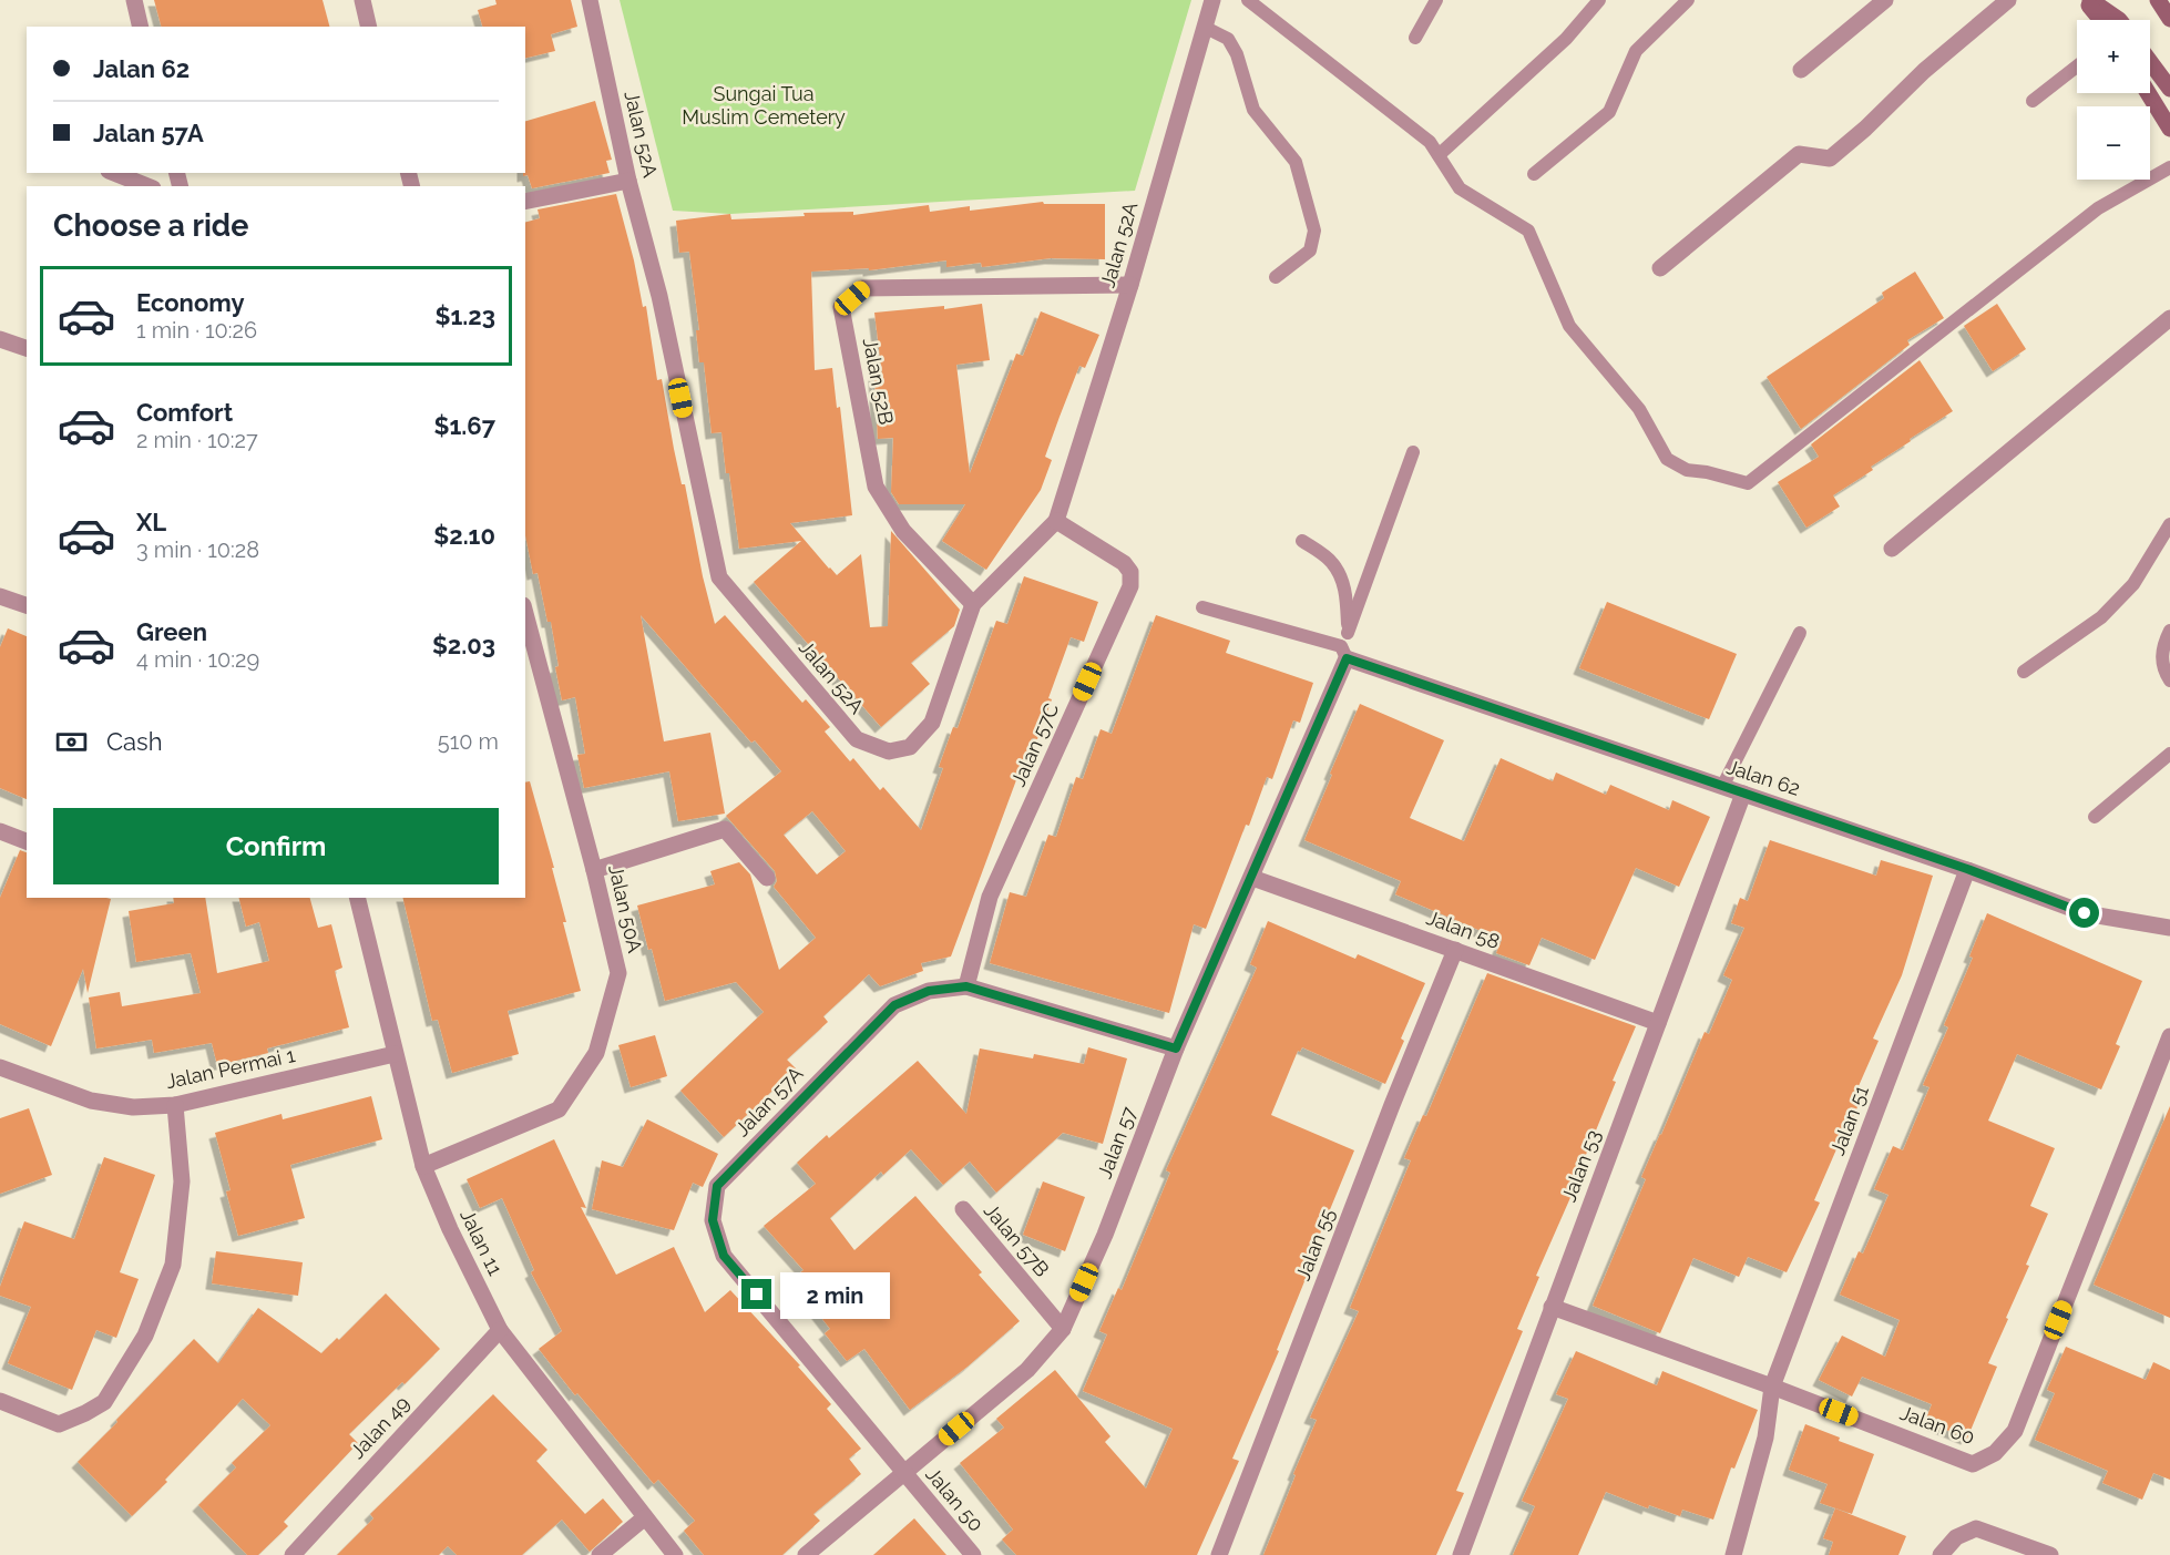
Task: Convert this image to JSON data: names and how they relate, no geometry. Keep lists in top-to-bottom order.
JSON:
{
  "streets": {
    "street": [
      "Jalan 52A",
      "Jalan 52B",
      "Jalan 57C",
      "Jalan 62",
      "Jalan 50A",
      "Jalan 58",
      "Jalan Permai 1",
      "Jalan 57A",
      "Jalan 51",
      "Jalan 57",
      "Jalan 53",
      "Jalan 57B",
      "Jalan 11",
      "Jalan 55",
      "Jalan 60",
      "Jalan 49",
      "Jalan 50"
    ]
  },
  "crossings": [
    ["Jalan 52A", "Jalan 52B"],
    ["Jalan 52A", "Jalan 57C"],
    ["Jalan 57C", "Jalan 57A"],
    ["Jalan 62", "Jalan 51"],
    ["Jalan 62", "Jalan 57"],
    ["Jalan 62", "Jalan 53"],
    ["Jalan 50A", "Jalan 11"],
    ["Jalan 58", "Jalan 57"],
    ["Jalan 58", "Jalan 53"],
    ["Jalan 58", "Jalan 55"],
    ["Jalan Permai 1", "Jalan 11"],
    ["Jalan 57A", "Jalan 57"],
    ["Jalan 57A", "Jalan 50"],
    ["Jalan 51", "Jalan 60"],
    ["Jalan 57", "Jalan 57B"],
    ["Jalan 57", "Jalan 50"],
    ["Jalan 53", "Jalan 60"],
    ["Jalan 11", "Jalan 49"]
  ],
  "parks": ["Sungai Tua Muslim Cemetery"],
  "page": {
    "map_buttons": ["+", "−"],
    "banner": ["Jalan 62", "Jalan 57A"],
    "heading": "Choose a ride",
    "list": [
      {
        "name": "Economy",
        "note": "1 min · 10:26",
        "value": "$1.23"
      },
      {
        "name": "Comfort",
        "note": "2 min · 10:27",
        "value": "$1.67"
      },
      {
        "name": "XL",
        "note": "3 min · 10:28",
        "value": "$2.10"
      },
      {
        "name": "Green",
        "note": "4 min · 10:29",
        "value": "$2.03"
      }
    ],
    "pay": ["Cash", "510 m"],
    "buttons": "Confirm",
    "bubble": "2 min"
  }
}
